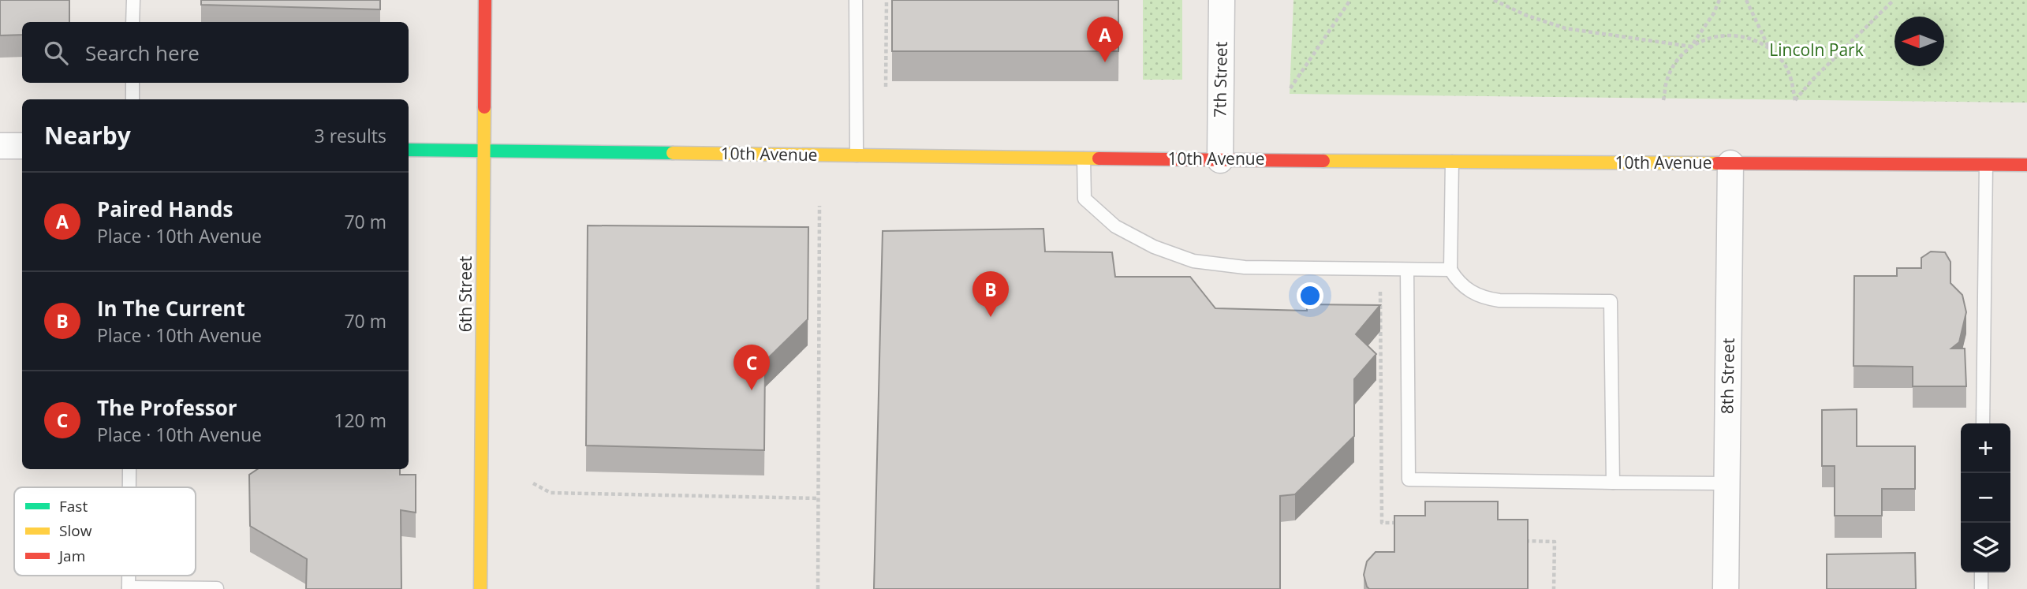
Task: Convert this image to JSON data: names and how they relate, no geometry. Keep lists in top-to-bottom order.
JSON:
{
  "streets": {
    "street": [
      "7th Street",
      "10th Avenue",
      "6th Street",
      "8th Street"
    ]
  },
  "crossings": [
    ["7th Street", "10th Avenue"],
    ["10th Avenue", "6th Street"],
    ["10th Avenue", "8th Street"]
  ],
  "parks": ["Lincoln Park"],
  "legend": ["Fast", "Slow", "Jam"],
  "north": "left",
  "page": {
    "pins": ["A", "B", "C"],
    "search": "Search here",
    "heading": ["Nearby", "3 results"],
    "list": [
      {
        "mark": "A",
        "name": "Paired Hands",
        "note": "Place · 10th Avenue",
        "value": "70 m"
      },
      {
        "mark": "B",
        "name": "In The Current",
        "note": "Place · 10th Avenue",
        "value": "70 m"
      },
      {
        "mark": "C",
        "name": "The Professor",
        "note": "Place · 10th Avenue",
        "value": "120 m"
      }
    ],
    "map_buttons": ["+", "−"]
  }
}
